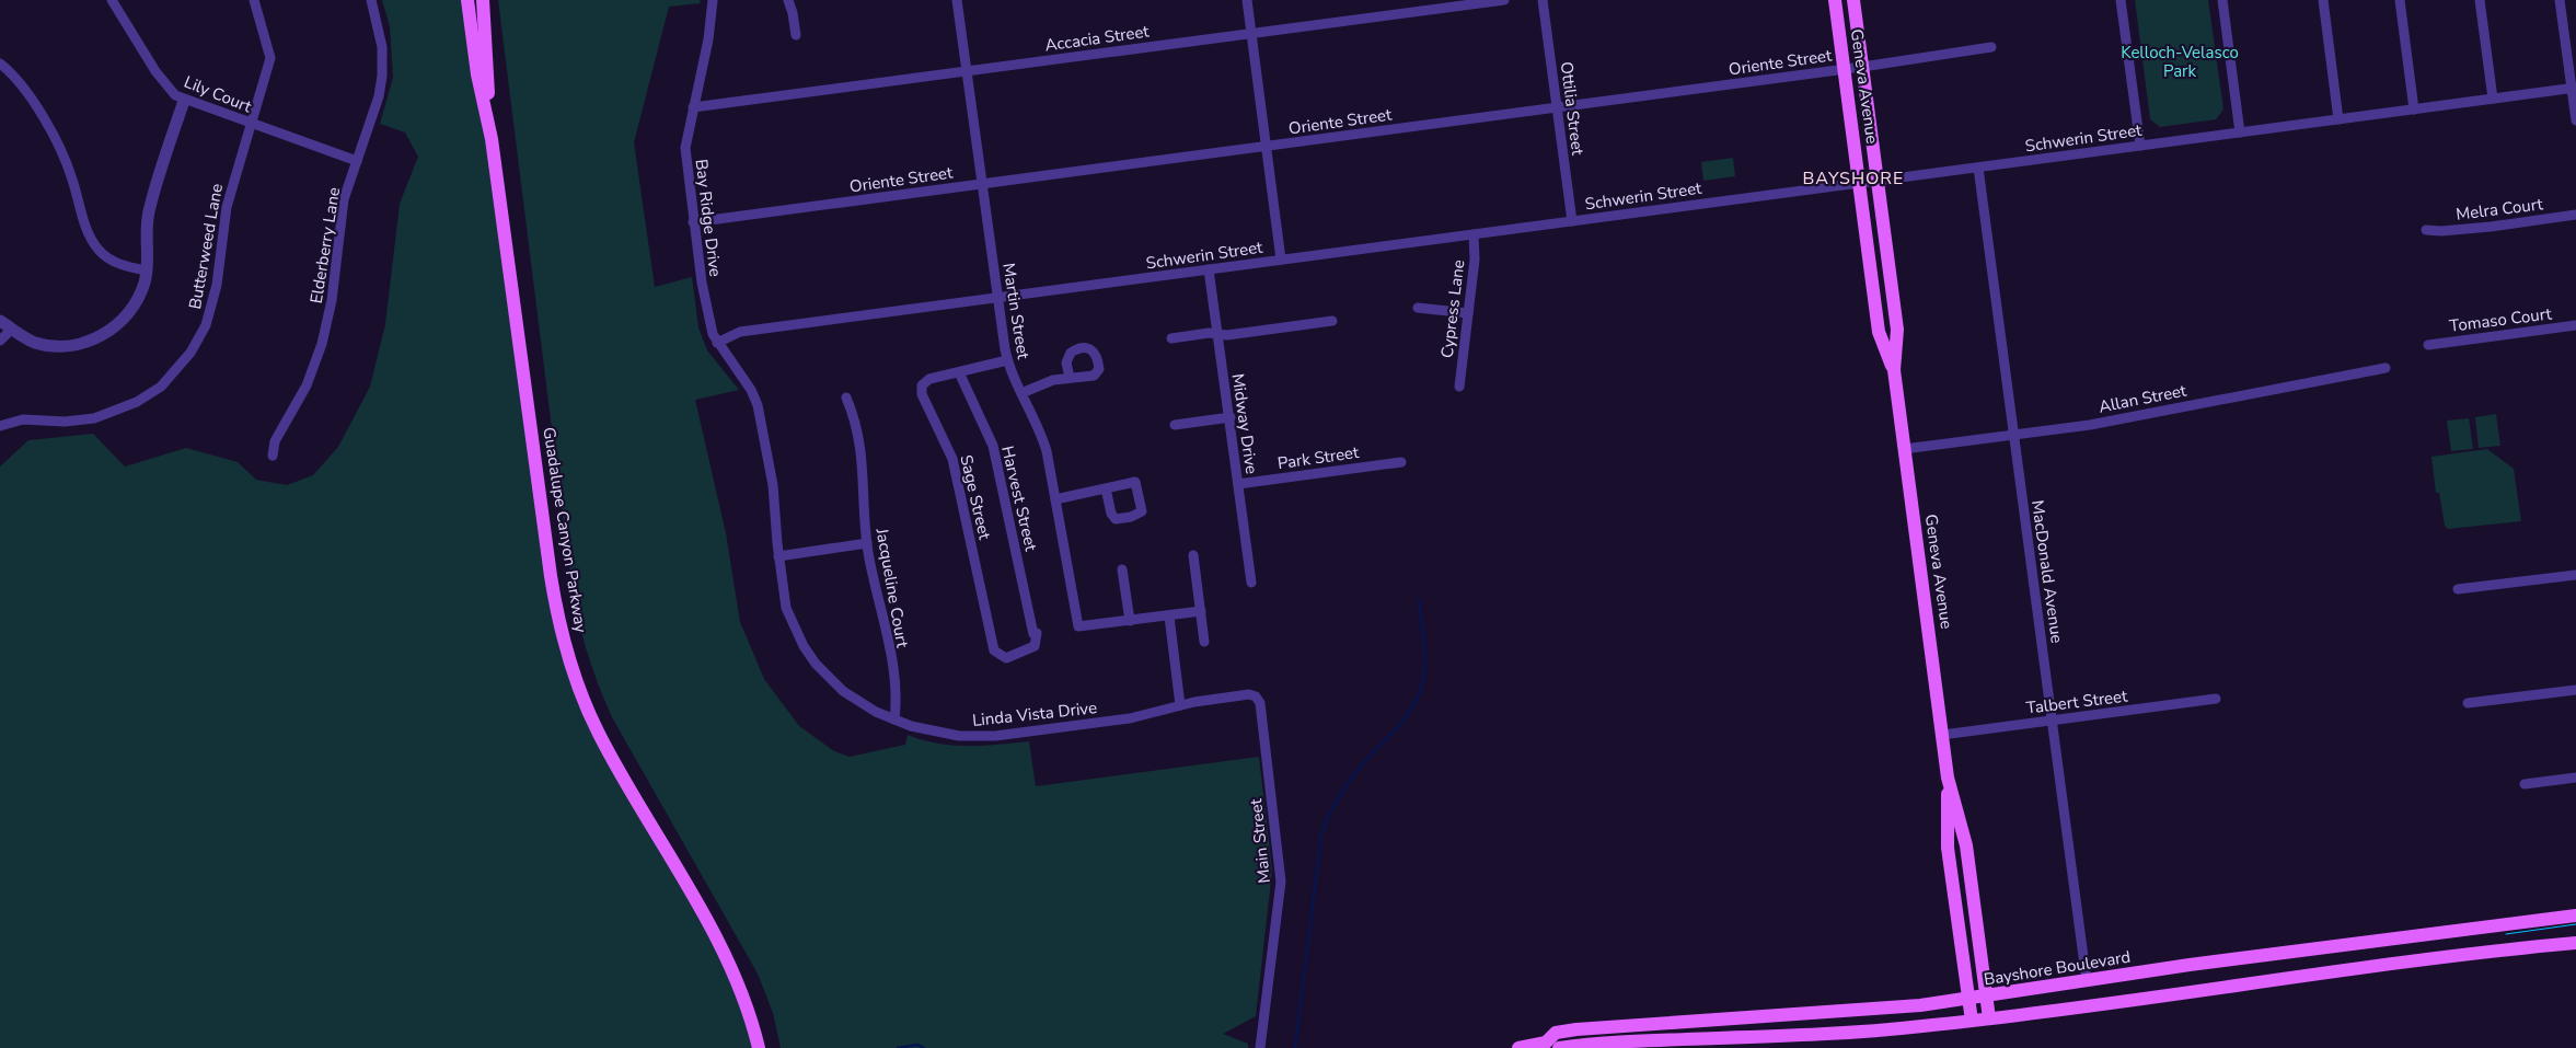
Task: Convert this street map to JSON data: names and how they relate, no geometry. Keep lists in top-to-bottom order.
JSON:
{
  "streets": {
    "main road": ["Geneva Avenue", "Guadalupe Canyon Parkway", "Bayshore Boulevard"],
    "street": [
      "Accacia Street",
      "Oriente Street",
      "Lily Court",
      "Ottilia Street",
      "Schwerin Street",
      "Melra Court",
      "Bay Ridge Drive",
      "Elderberry Lane",
      "Butterweed Lane",
      "Cypress Lane",
      "Martin Street",
      "Tomaso Court",
      "Allan Street",
      "Midway Drive",
      "Park Street",
      "Sage Street",
      "Harvest Street",
      "MacDonald Avenue",
      "Jacqueline Court",
      "Talbert Street",
      "Linda Vista Drive",
      "Main Street"
    ]
  },
  "crossings": [
    ["Accacia Street", "Bay Ridge Drive"],
    ["Accacia Street", "Martin Street"],
    ["Oriente Street", "Geneva Avenue"],
    ["Oriente Street", "Ottilia Street"],
    ["Oriente Street", "Bay Ridge Drive"],
    ["Oriente Street", "Martin Street"],
    ["Geneva Avenue", "Schwerin Street"],
    ["Geneva Avenue", "Allan Street"],
    ["Geneva Avenue", "Talbert Street"],
    ["Geneva Avenue", "Bayshore Boulevard"],
    ["Lily Court", "Elderberry Lane"],
    ["Lily Court", "Butterweed Lane"],
    ["Ottilia Street", "Schwerin Street"],
    ["Schwerin Street", "Bay Ridge Drive"],
    ["Schwerin Street", "Cypress Lane"],
    ["Schwerin Street", "Martin Street"],
    ["Schwerin Street", "Midway Drive"],
    ["Schwerin Street", "MacDonald Avenue"],
    ["Schwerin Street", "Linda Vista Drive"],
    ["Bay Ridge Drive", "Linda Vista Drive"],
    ["Martin Street", "Sage Street"],
    ["Allan Street", "MacDonald Avenue"],
    ["Midway Drive", "Park Street"],
    ["Sage Street", "Harvest Street"],
    ["MacDonald Avenue", "Talbert Street"],
    ["MacDonald Avenue", "Bayshore Boulevard"],
    ["Jacqueline Court", "Linda Vista Drive"],
    ["Linda Vista Drive", "Main Street"]
  ],
  "districts": ["BAYSHORE"],
  "parks": ["Kelloch-Velasco Park"]
}
